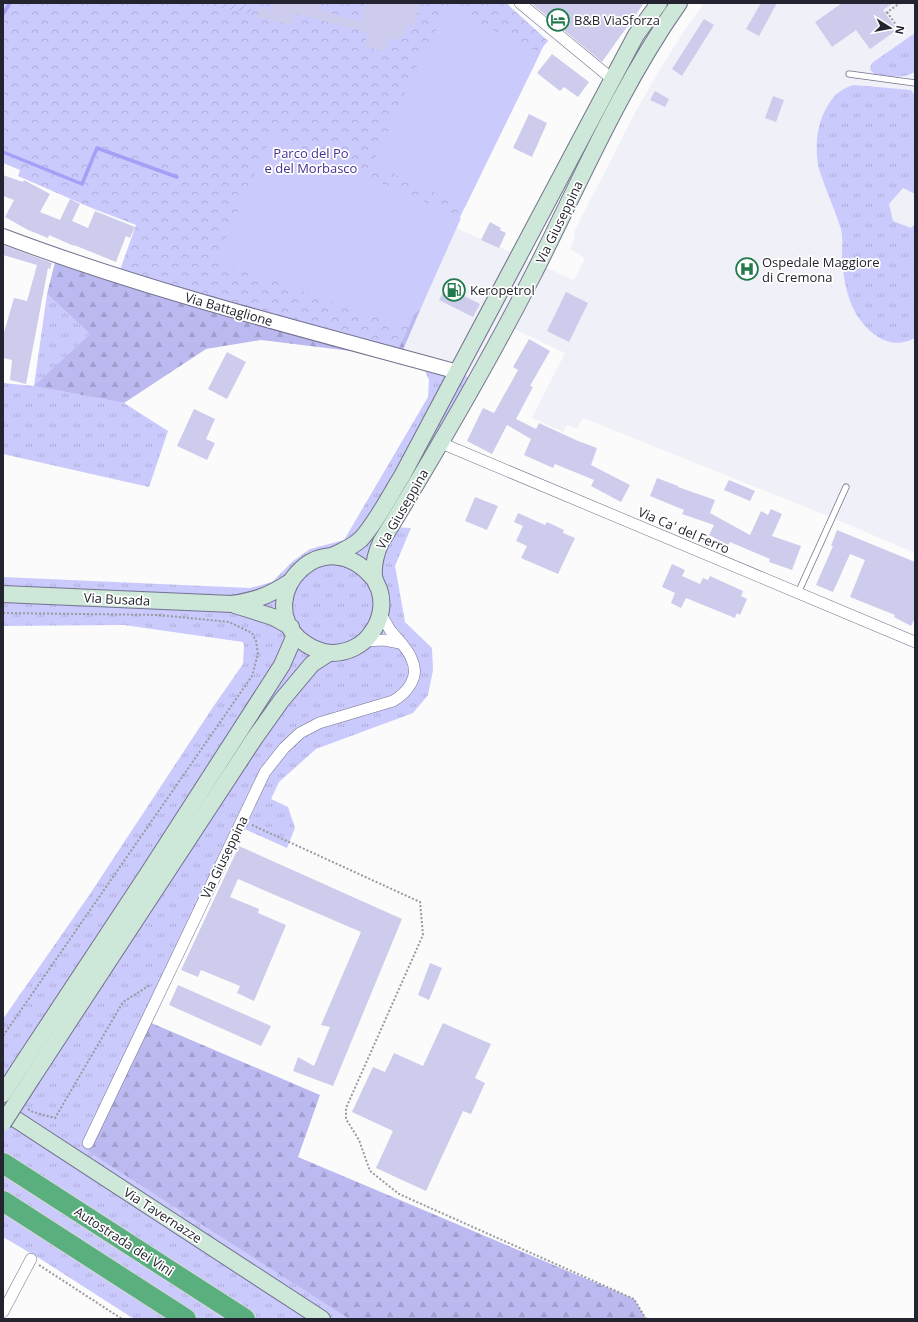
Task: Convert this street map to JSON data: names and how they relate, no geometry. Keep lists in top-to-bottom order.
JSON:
{
  "streets": {
    "highway": ["Autostrada dei Vini"],
    "main road": ["Via Giuseppina", "Via Busada", "Via Tavernazze"],
    "street": ["Via Battaglione", "Via Ca' del Ferro"]
  },
  "crossings": [
    ["Via Giuseppina", "Via Battaglione"],
    ["Via Giuseppina", "Via Ca' del Ferro"],
    ["Via Giuseppina", "Via Busada"]
  ],
  "parks": ["Parco del Po e del Morbasco"],
  "places": {
    "hotel": ["B&B ViaSforza"],
    "hospital": ["Ospedale Maggiore di Cremona"],
    "fuel station": ["Keropetrol"]
  },
  "north": "right"
}
